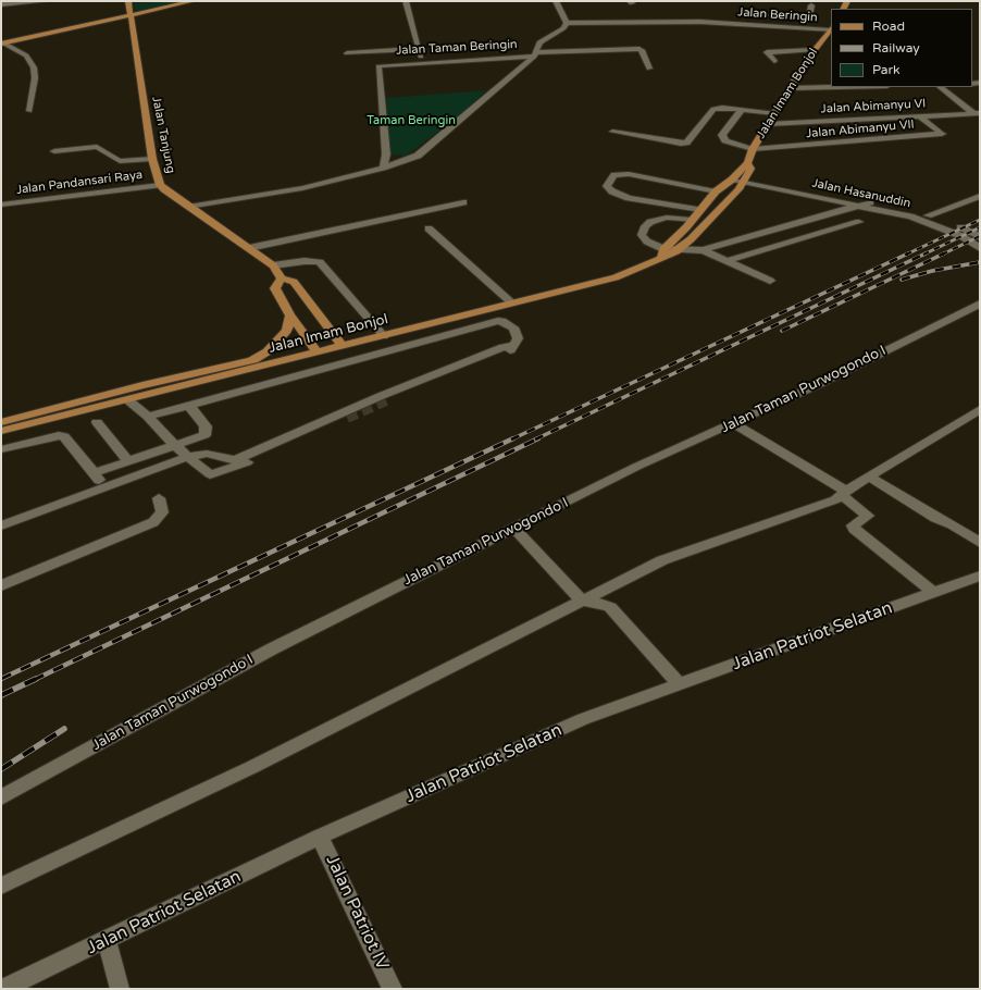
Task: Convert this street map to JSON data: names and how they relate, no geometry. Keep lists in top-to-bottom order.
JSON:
{
  "streets": {
    "main road": ["Jalan Imam Bonjol", "Jalan Tanjung"],
    "street": [
      "Jalan Beringin",
      "Jalan Taman Beringin",
      "Jalan Abimanyu VI",
      "Jalan Abimanyu VII",
      "Jalan Pandansari Raya",
      "Jalan Hasanuddin",
      "Jalan Taman Purwogondo I",
      "Jalan Patriot Selatan",
      "Jalan Patriot IV"
    ]
  },
  "crossings": [
    ["Jalan Beringin", "Jalan Imam Bonjol"],
    ["Jalan Taman Beringin", "Jalan Tanjung"],
    ["Jalan Imam Bonjol", "Jalan Abimanyu VI"],
    ["Jalan Imam Bonjol", "Jalan Abimanyu VII"],
    ["Jalan Imam Bonjol", "Jalan Hasanuddin"],
    ["Jalan Abimanyu VI", "Jalan Abimanyu VII"],
    ["Jalan Tanjung", "Jalan Pandansari Raya"],
    ["Jalan Patriot Selatan", "Jalan Patriot IV"]
  ],
  "parks": ["Taman Beringin"],
  "legend": ["Road", "Railway", "Park"]
}
